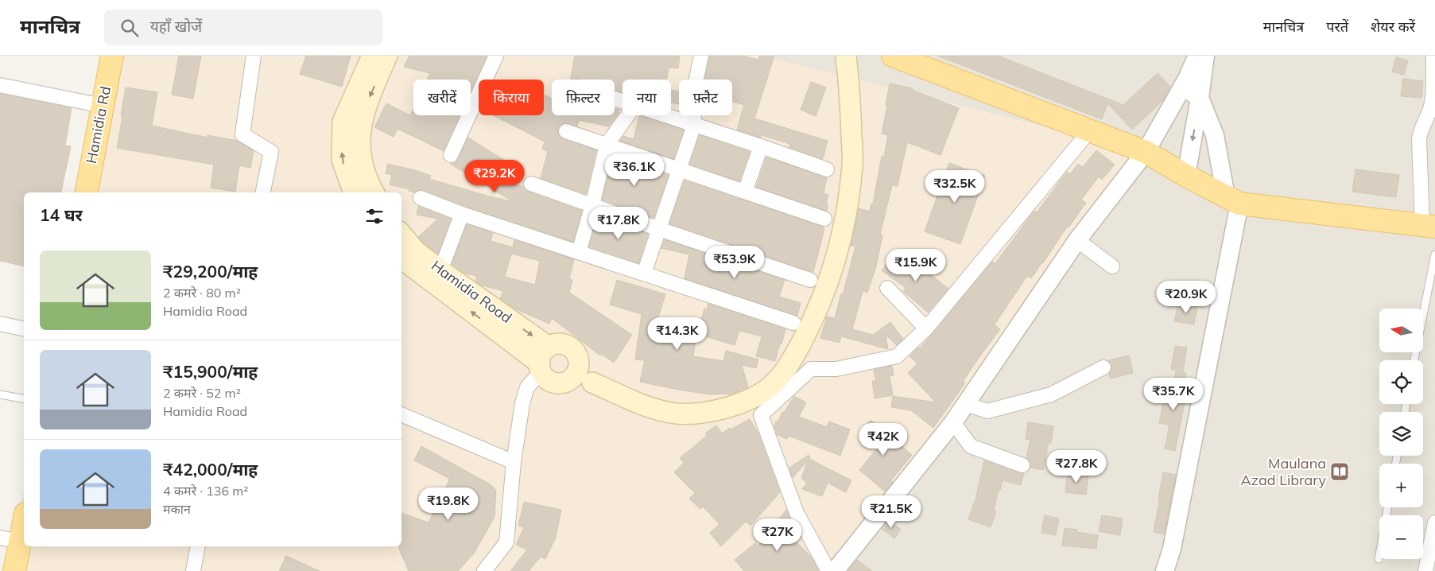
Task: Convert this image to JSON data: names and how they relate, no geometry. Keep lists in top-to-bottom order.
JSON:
{
  "streets": {
    "main road": ["Hamidia Rd", "Hamidia Road"]
  },
  "places": {
    "library": ["Maulana Azad Library"]
  },
  "north": "left",
  "page": {
    "header": "मानचित्र",
    "search": "यहाँ खोजें",
    "nav": ["मानचित्र", "परतें", "शेयर करें"],
    "chip": [
      "खरीदें",
      "किराया",
      "फ़िल्टर",
      "नया",
      "फ़्लैट"
    ],
    "price": [
      "₹36.1K",
      "₹29.2K",
      "₹32.5K",
      "₹17.8K",
      "₹53.9K",
      "₹15.9K",
      "₹20.9K",
      "₹14.3K",
      "₹35.7K",
      "₹42K",
      "₹27.8K",
      "₹19.8K",
      "₹21.5K",
      "₹27K"
    ],
    "heading": "14 घर",
    "list": [
      {
        "name": "₹29,200/माह",
        "note": "2 कमरे · 80 m² · Hamidia Road"
      },
      {
        "name": "₹15,900/माह",
        "note": "2 कमरे · 52 m² · Hamidia Road"
      },
      {
        "name": "₹42,000/माह",
        "note": "4 कमरे · 136 m² · मकान"
      }
    ],
    "map_buttons": ["+", "−"]
  }
}
